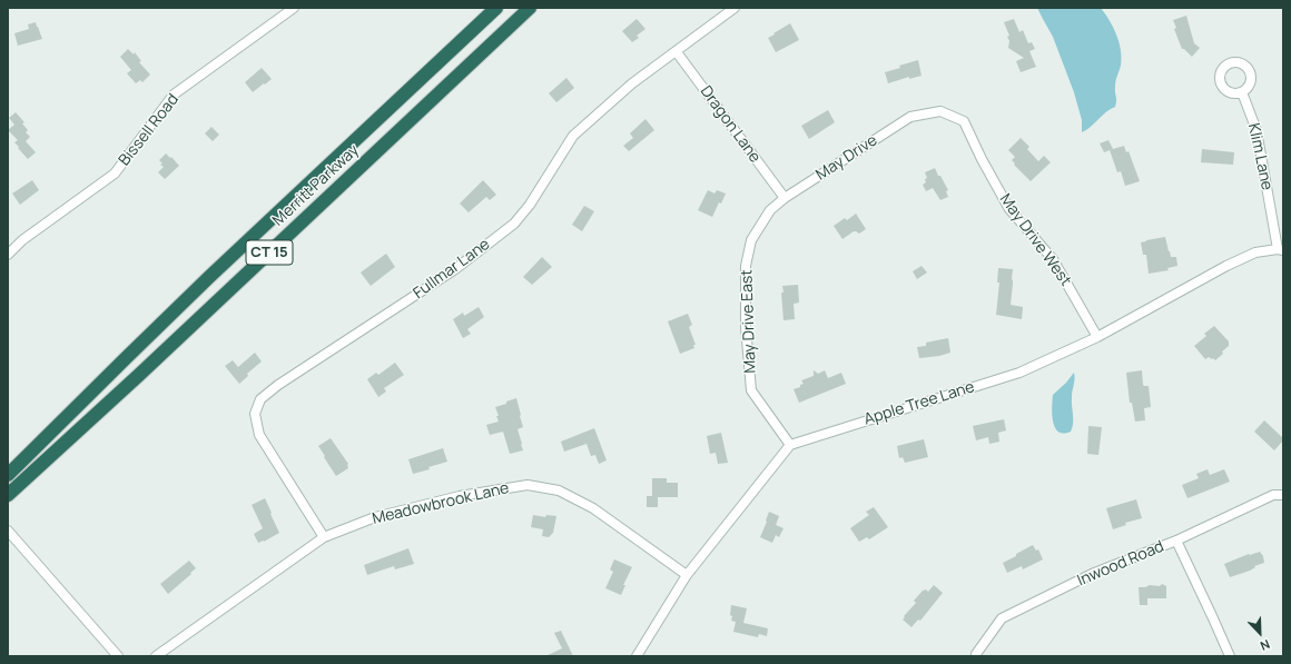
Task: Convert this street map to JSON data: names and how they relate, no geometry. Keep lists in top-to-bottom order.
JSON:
{
  "streets": {
    "highway": ["Merritt Parkway", "CT 15"],
    "street": [
      "Dragon Lane",
      "Bissell Road",
      "Klim Lane",
      "May Drive",
      "May Drive West",
      "Fullmar Lane",
      "May Drive East",
      "Apple Tree Lane",
      "Meadowbrook Lane",
      "Inwood Road"
    ]
  },
  "crossings": [
    ["Dragon Lane", "May Drive"],
    ["Dragon Lane", "Fullmar Lane"],
    ["Dragon Lane", "May Drive East"],
    ["Klim Lane", "Apple Tree Lane"],
    ["May Drive", "May Drive West"],
    ["May Drive", "May Drive East"],
    ["May Drive West", "Apple Tree Lane"],
    ["Fullmar Lane", "Meadowbrook Lane"],
    ["May Drive East", "Apple Tree Lane"]
  ],
  "north": "bottom right"
}
